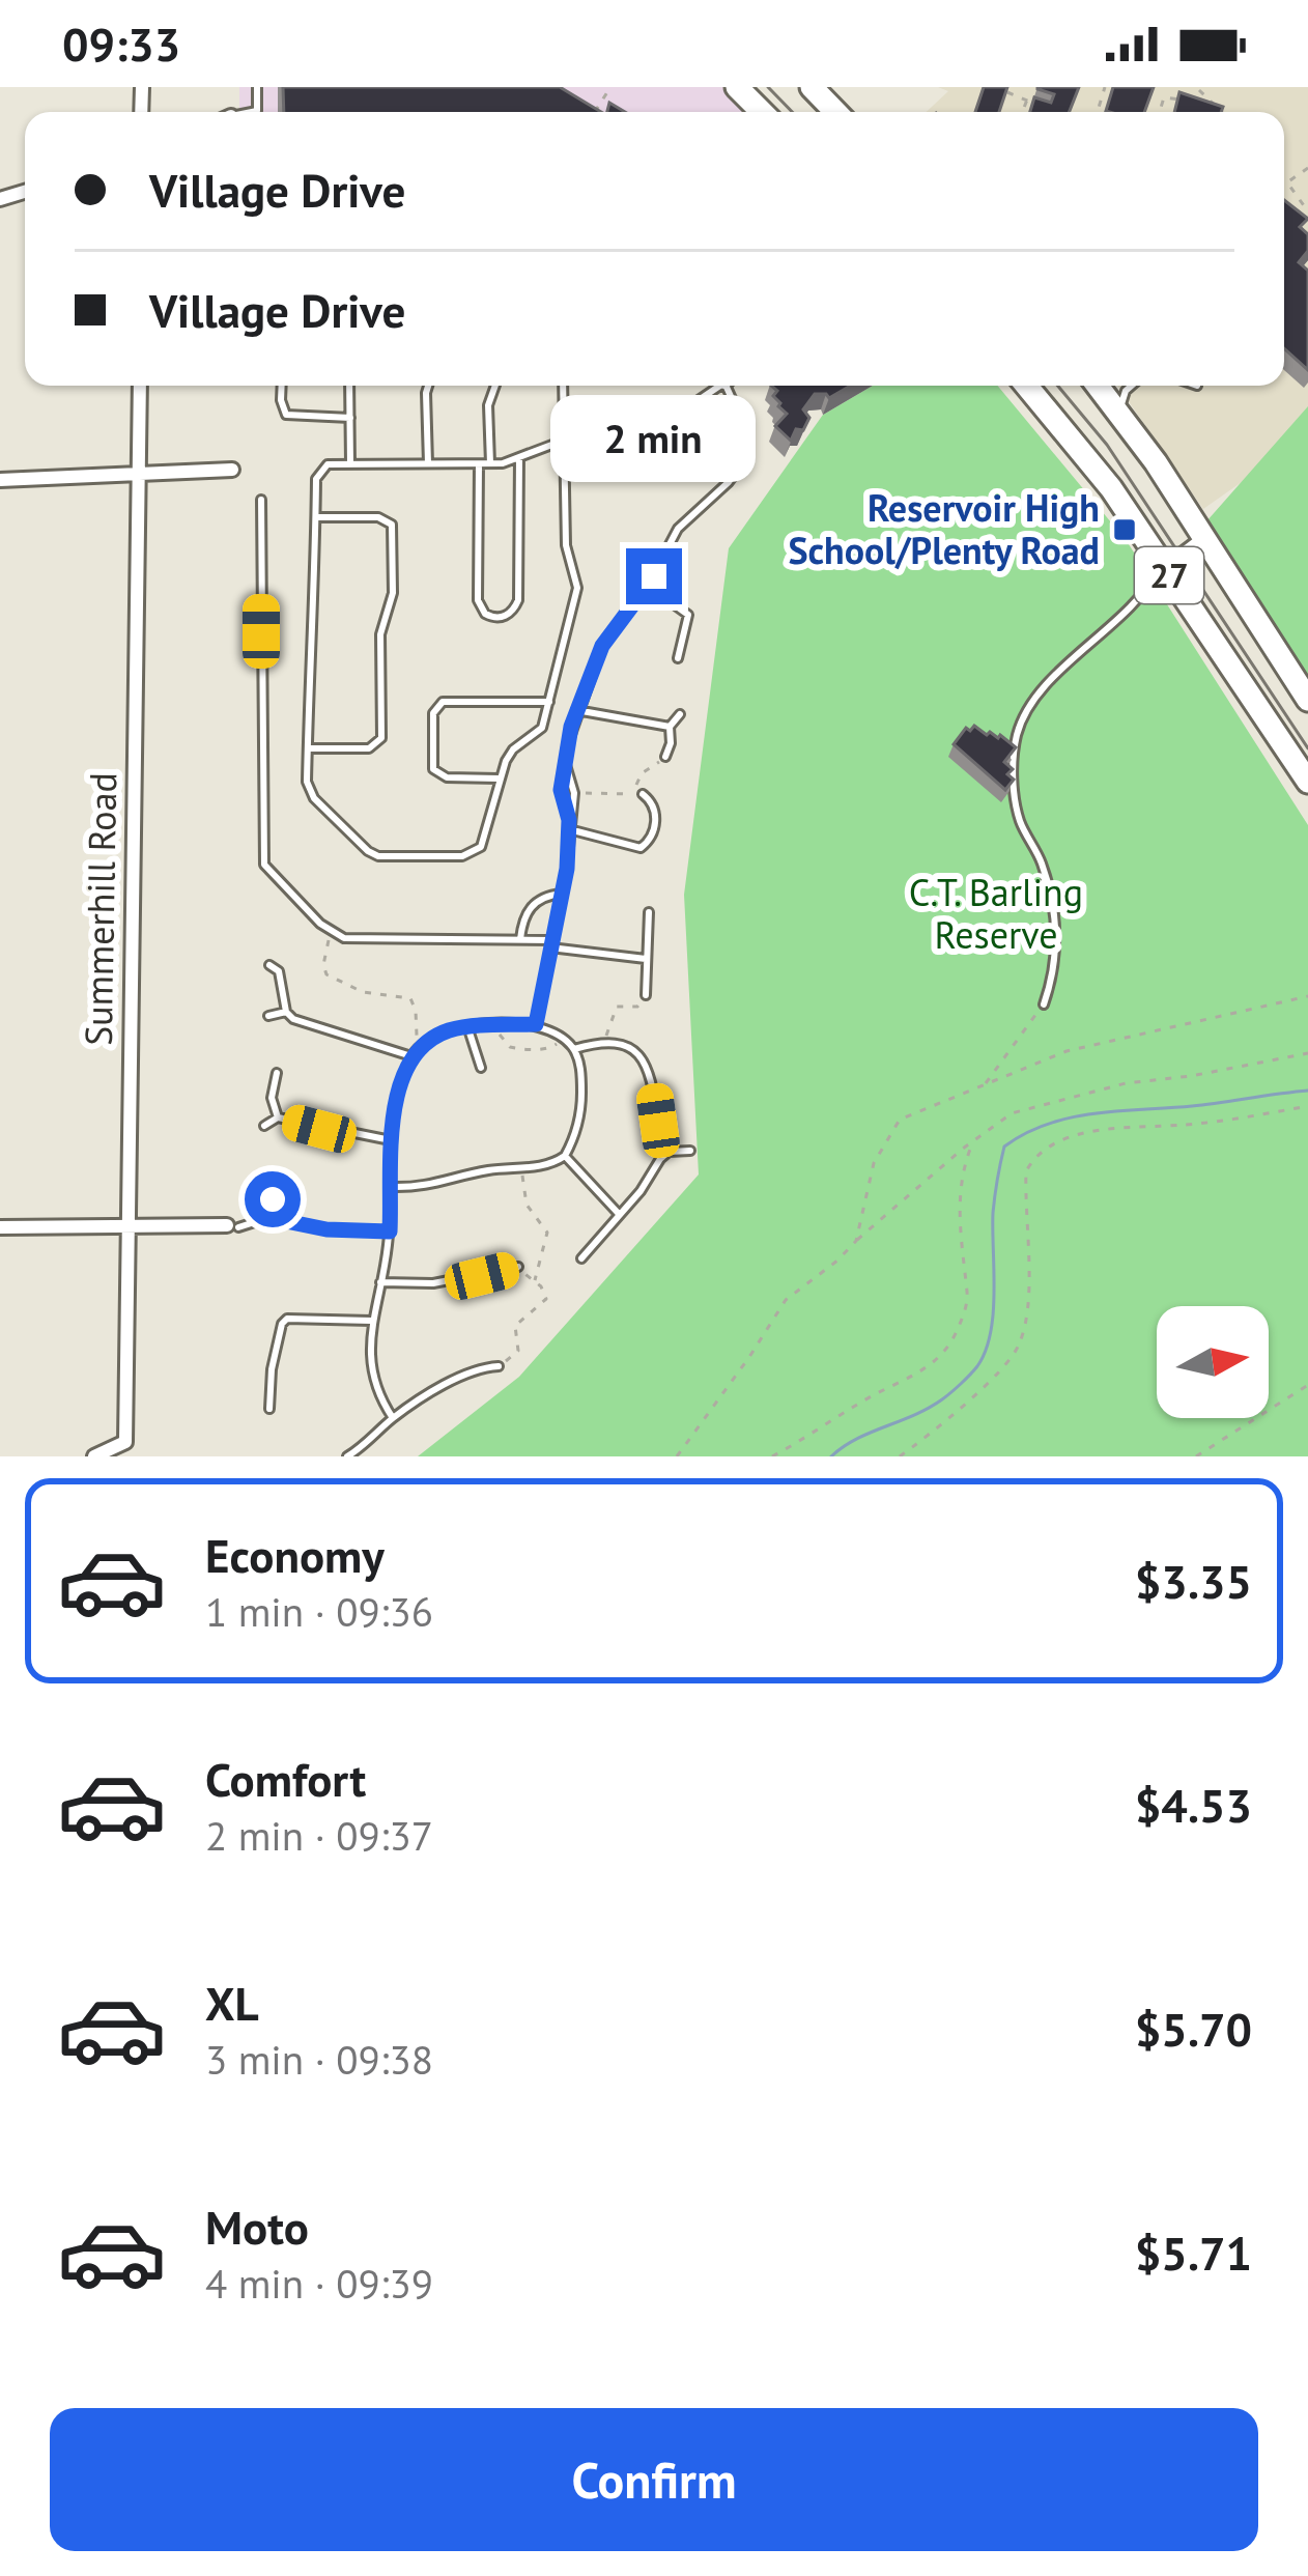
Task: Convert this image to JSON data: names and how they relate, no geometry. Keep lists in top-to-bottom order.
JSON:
{
  "streets": {
    "highway": ["27"],
    "street": ["Summerhill Road"]
  },
  "parks": ["C.T. Barling Reserve"],
  "places": {
    "transit": ["Reservoir High School/Plenty Road"]
  },
  "north": "right",
  "page": {
    "status": "09:33",
    "banner": ["Village Drive", "Village Drive"],
    "bubble": "2 min",
    "list": [
      {
        "name": "Economy",
        "note": "1 min · 09:36",
        "value": "$3.35"
      },
      {
        "name": "Comfort",
        "note": "2 min · 09:37",
        "value": "$4.53"
      },
      {
        "name": "XL",
        "note": "3 min · 09:38",
        "value": "$5.70"
      },
      {
        "name": "Moto",
        "note": "4 min · 09:39",
        "value": "$5.71"
      }
    ],
    "buttons": "Confirm"
  }
}
